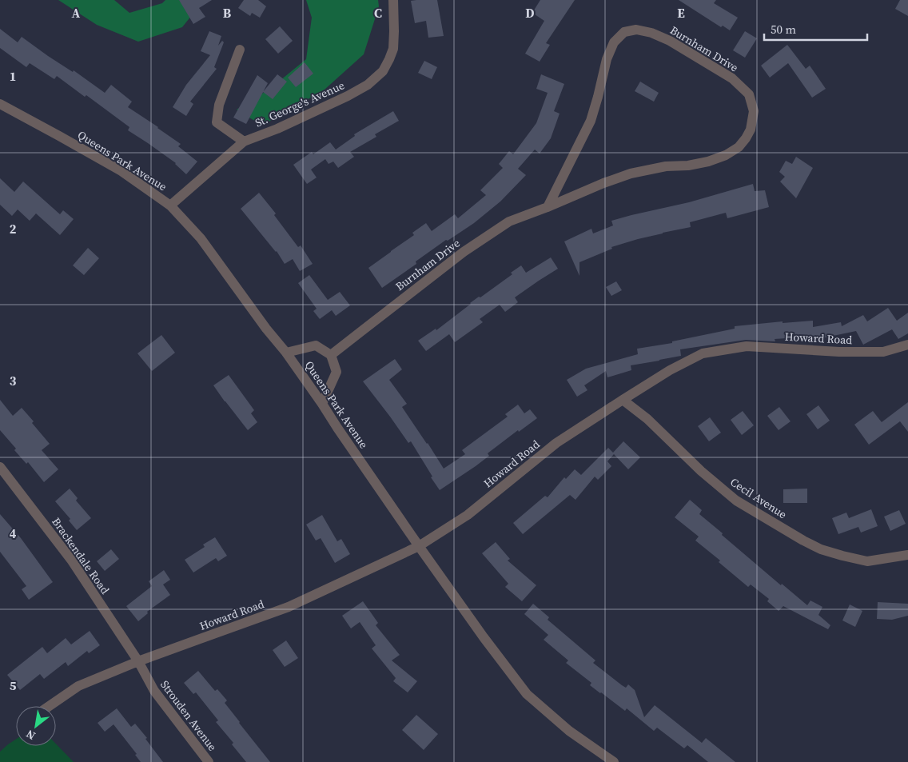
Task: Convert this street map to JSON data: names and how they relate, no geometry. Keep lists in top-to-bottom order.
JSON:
{
  "streets": {
    "street": [
      "Burnham Drive",
      "St. George's Avenue",
      "Queens Park Avenue",
      "Howard Road",
      "Cecil Avenue",
      "Brackendale Road",
      "Strouden Avenue"
    ]
  },
  "crossings": [
    ["St. George's Avenue", "Queens Park Avenue"],
    ["Queens Park Avenue", "Howard Road"],
    ["Howard Road", "Cecil Avenue"],
    ["Howard Road", "Brackendale Road"],
    ["Howard Road", "Strouden Avenue"],
    ["Brackendale Road", "Strouden Avenue"]
  ],
  "scale_bar": "50 m",
  "north": "bottom left",
  "grid": {
    "columns": [
      "A",
      "B",
      "C",
      "D",
      "E"
    ],
    "rows": [
      "1",
      "2",
      "3",
      "4",
      "5"
    ]
  }
}
